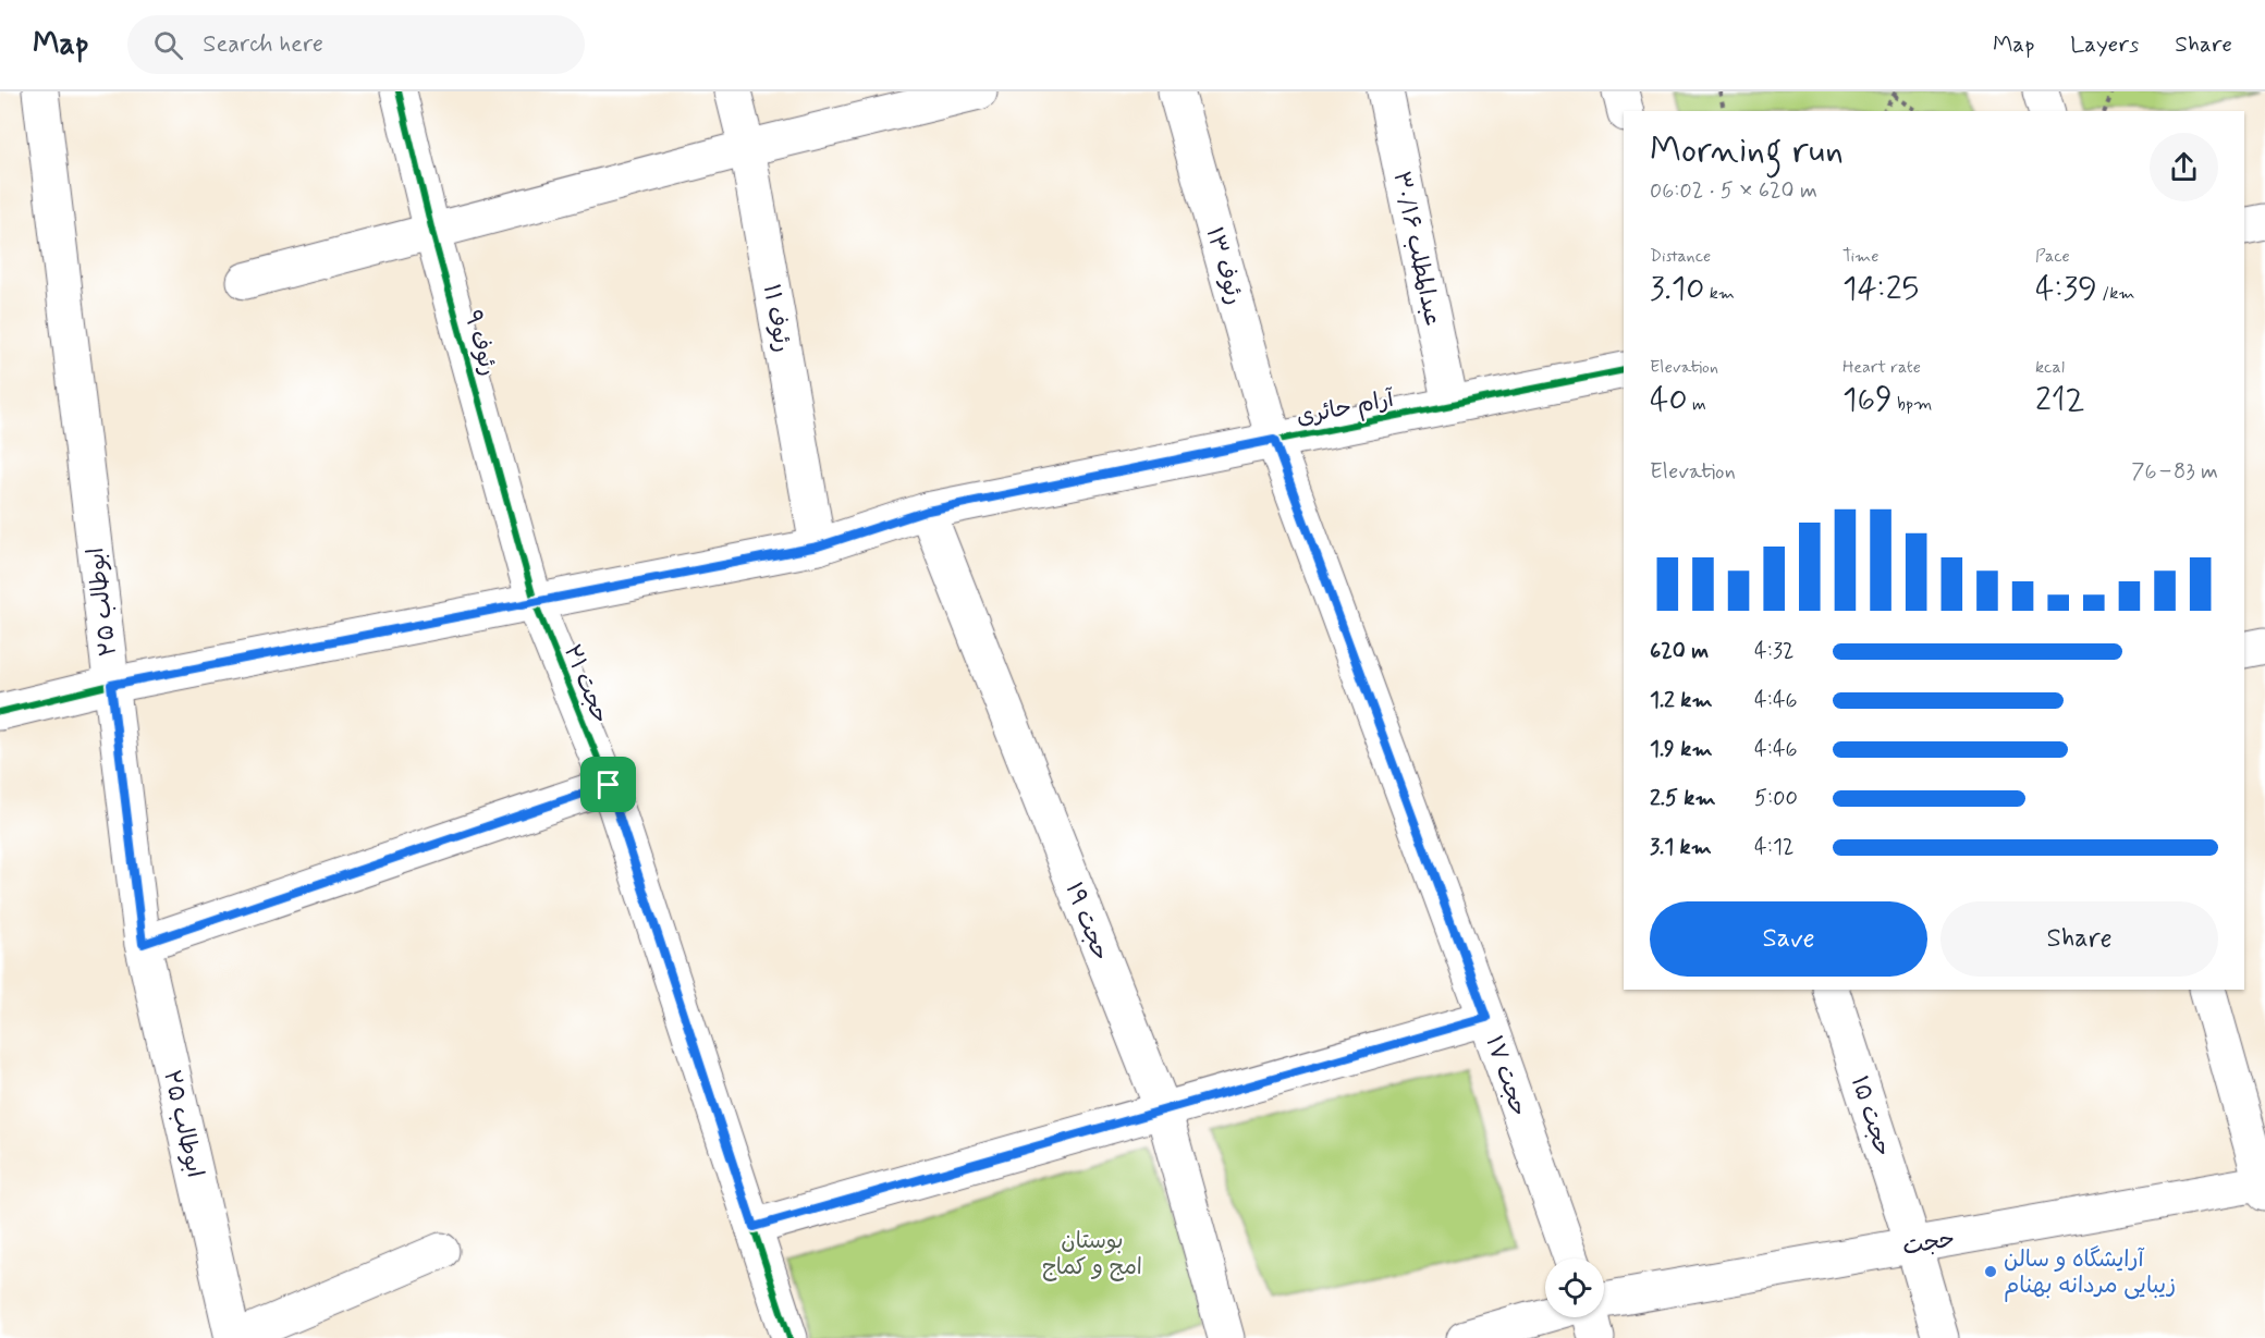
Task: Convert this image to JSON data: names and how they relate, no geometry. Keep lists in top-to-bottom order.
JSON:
{
  "streets": {
    "street": [
      "عبدالمطلب ۳۰/۱۶",
      "رئوف ۱۳",
      "رئوف ۱۱",
      "رئوف ۹",
      "آرام حائری",
      "ابوطالب ۲۵",
      "حجت ۲۱",
      "حجت ۱۹",
      "حجت ۱۷",
      "حجت ۱۵",
      "حجت"
    ]
  },
  "crossings": [
    ["عبدالمطلب ۳۰/۱۶", "آرام حائری"],
    ["رئوف ۱۳", "آرام حائری"],
    ["رئوف ۱۳", "حجت ۱۷"],
    ["رئوف ۱۱", "آرام حائری"],
    ["رئوف ۹", "آرام حائری"],
    ["رئوف ۹", "حجت ۲۱"],
    ["آرام حائری", "ابوطالب ۲۵"],
    ["آرام حائری", "حجت ۲۱"],
    ["آرام حائری", "حجت ۱۹"],
    ["آرام حائری", "حجت ۱۷"],
    ["حجت ۱۵", "حجت"]
  ],
  "parks": ["بوستان امج و کماج"],
  "places": ["آرایشگاه و سالن زیبایی مردانه بهنام"],
  "page": {
    "header": "Map",
    "search": "Search here",
    "nav": ["Map", "Layers", "Share"],
    "heading": ["Morning run", "06:02 · 5 × 620 m"],
    "stats": [
      ["Distance", "3.10 km"],
      ["Time", "14:25"],
      ["Pace", "4:39 /km"],
      ["Elevation", "40 m"],
      ["Heart rate", "169 bpm"],
      ["kcal", "212"]
    ],
    "chart": ["Elevation", "76–83 m"],
    "list": [
      {
        "name": "620 m",
        "note": "4:32"
      },
      {
        "name": "1.2 km",
        "note": "4:46"
      },
      {
        "name": "1.9 km",
        "note": "4:46"
      },
      {
        "name": "2.5 km",
        "note": "5:00"
      },
      {
        "name": "3.1 km",
        "note": "4:12"
      }
    ],
    "buttons": ["Save", "Share"]
  }
}
